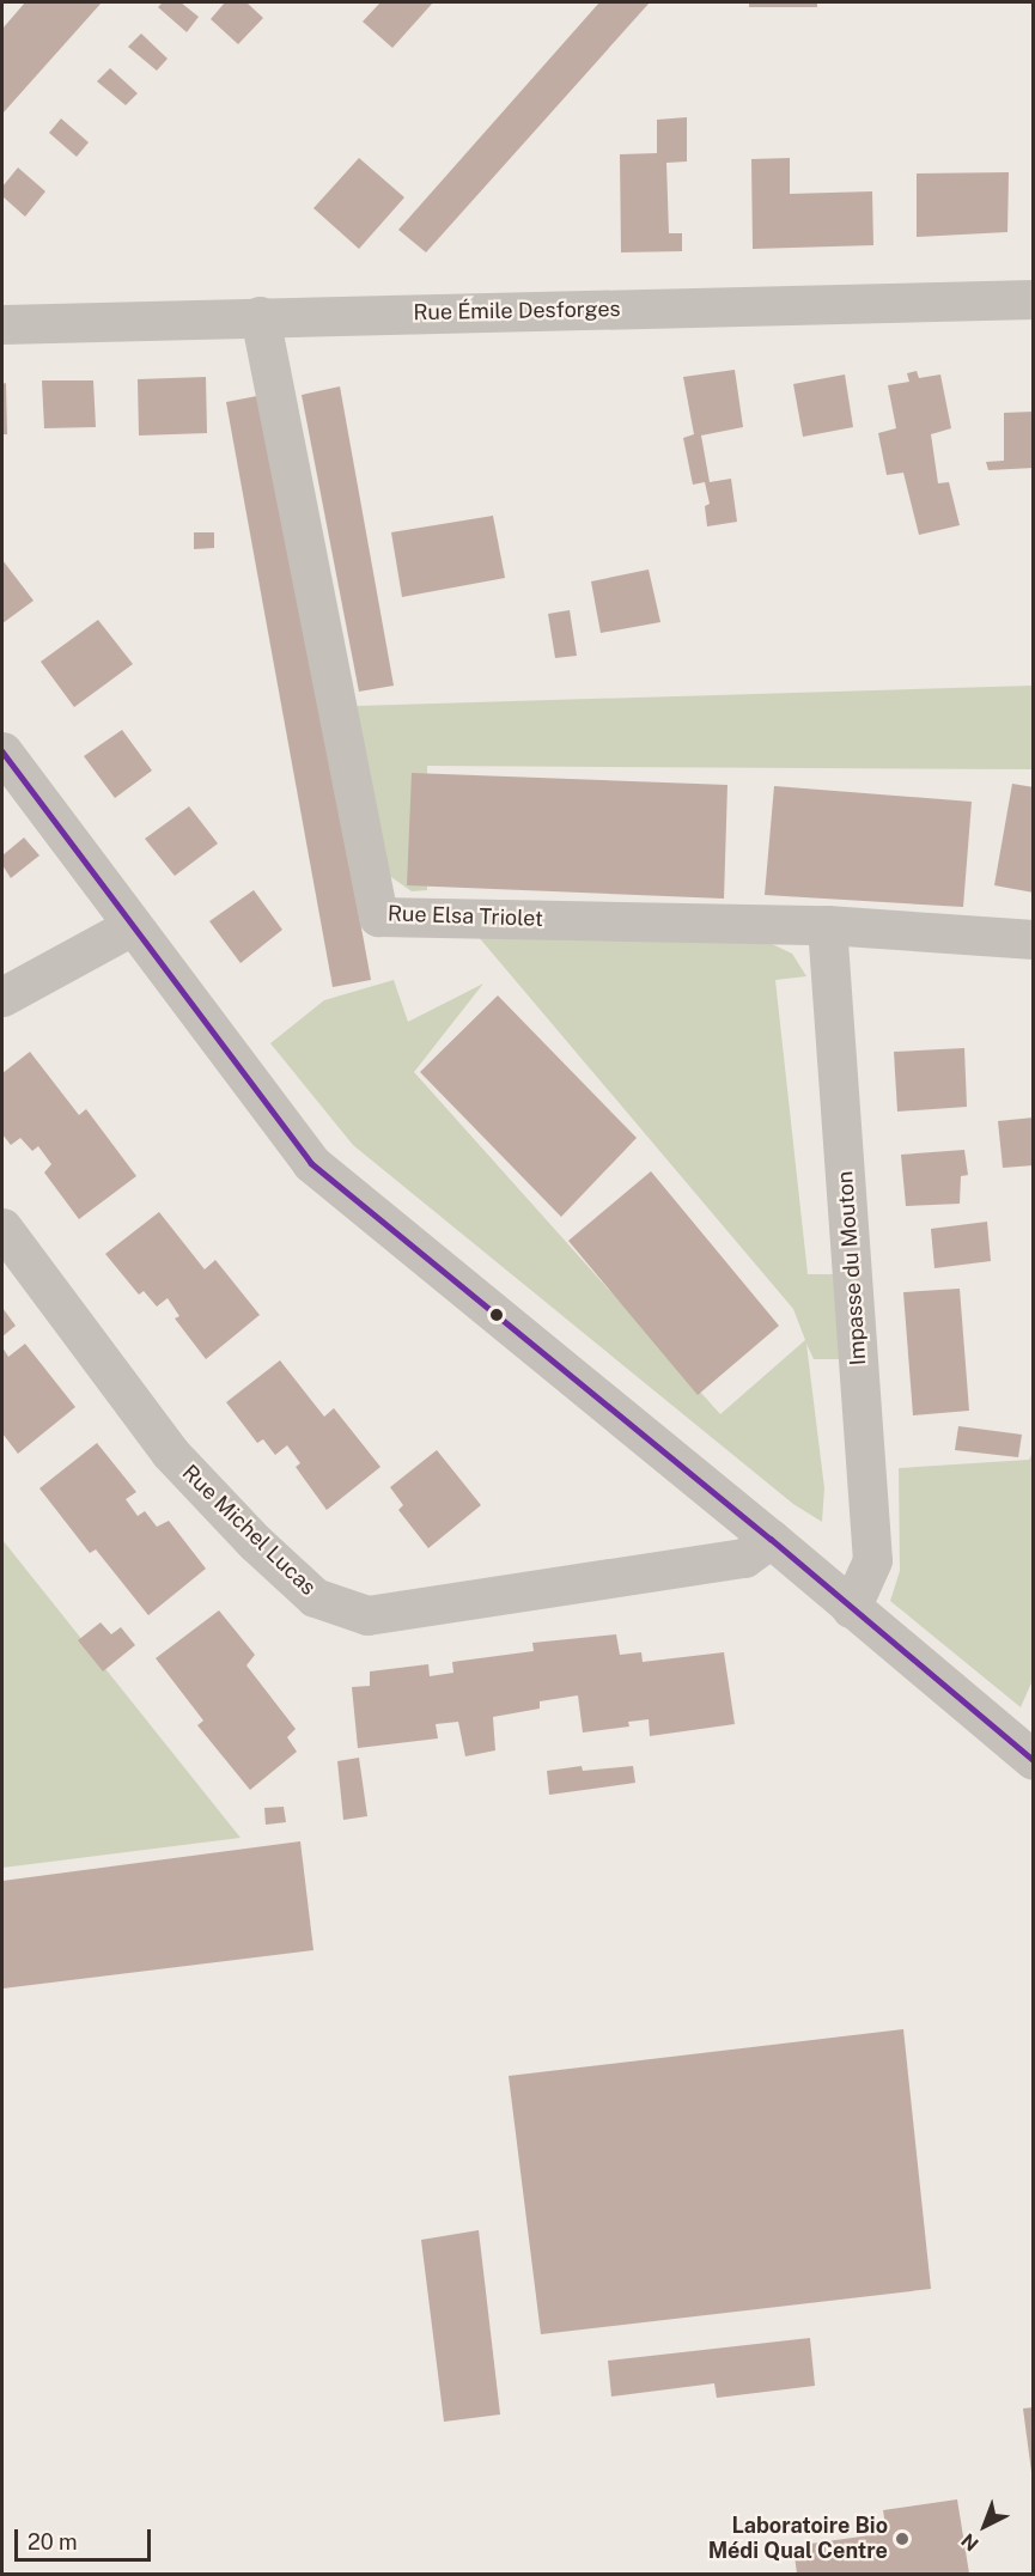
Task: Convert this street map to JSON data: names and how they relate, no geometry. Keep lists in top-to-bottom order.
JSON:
{
  "streets": {
    "street": [
      "Rue Émile Desforges",
      "Rue Elsa Triolet",
      "Impasse du Mouton",
      "Rue Michel Lucas"
    ]
  },
  "crossings": [
    ["Rue Émile Desforges", "Rue Elsa Triolet"],
    ["Rue Elsa Triolet", "Impasse du Mouton"]
  ],
  "places": ["Laboratoire Bio Médi Qual Centre"],
  "scale_bar": "20 m",
  "north": "bottom left"
}
